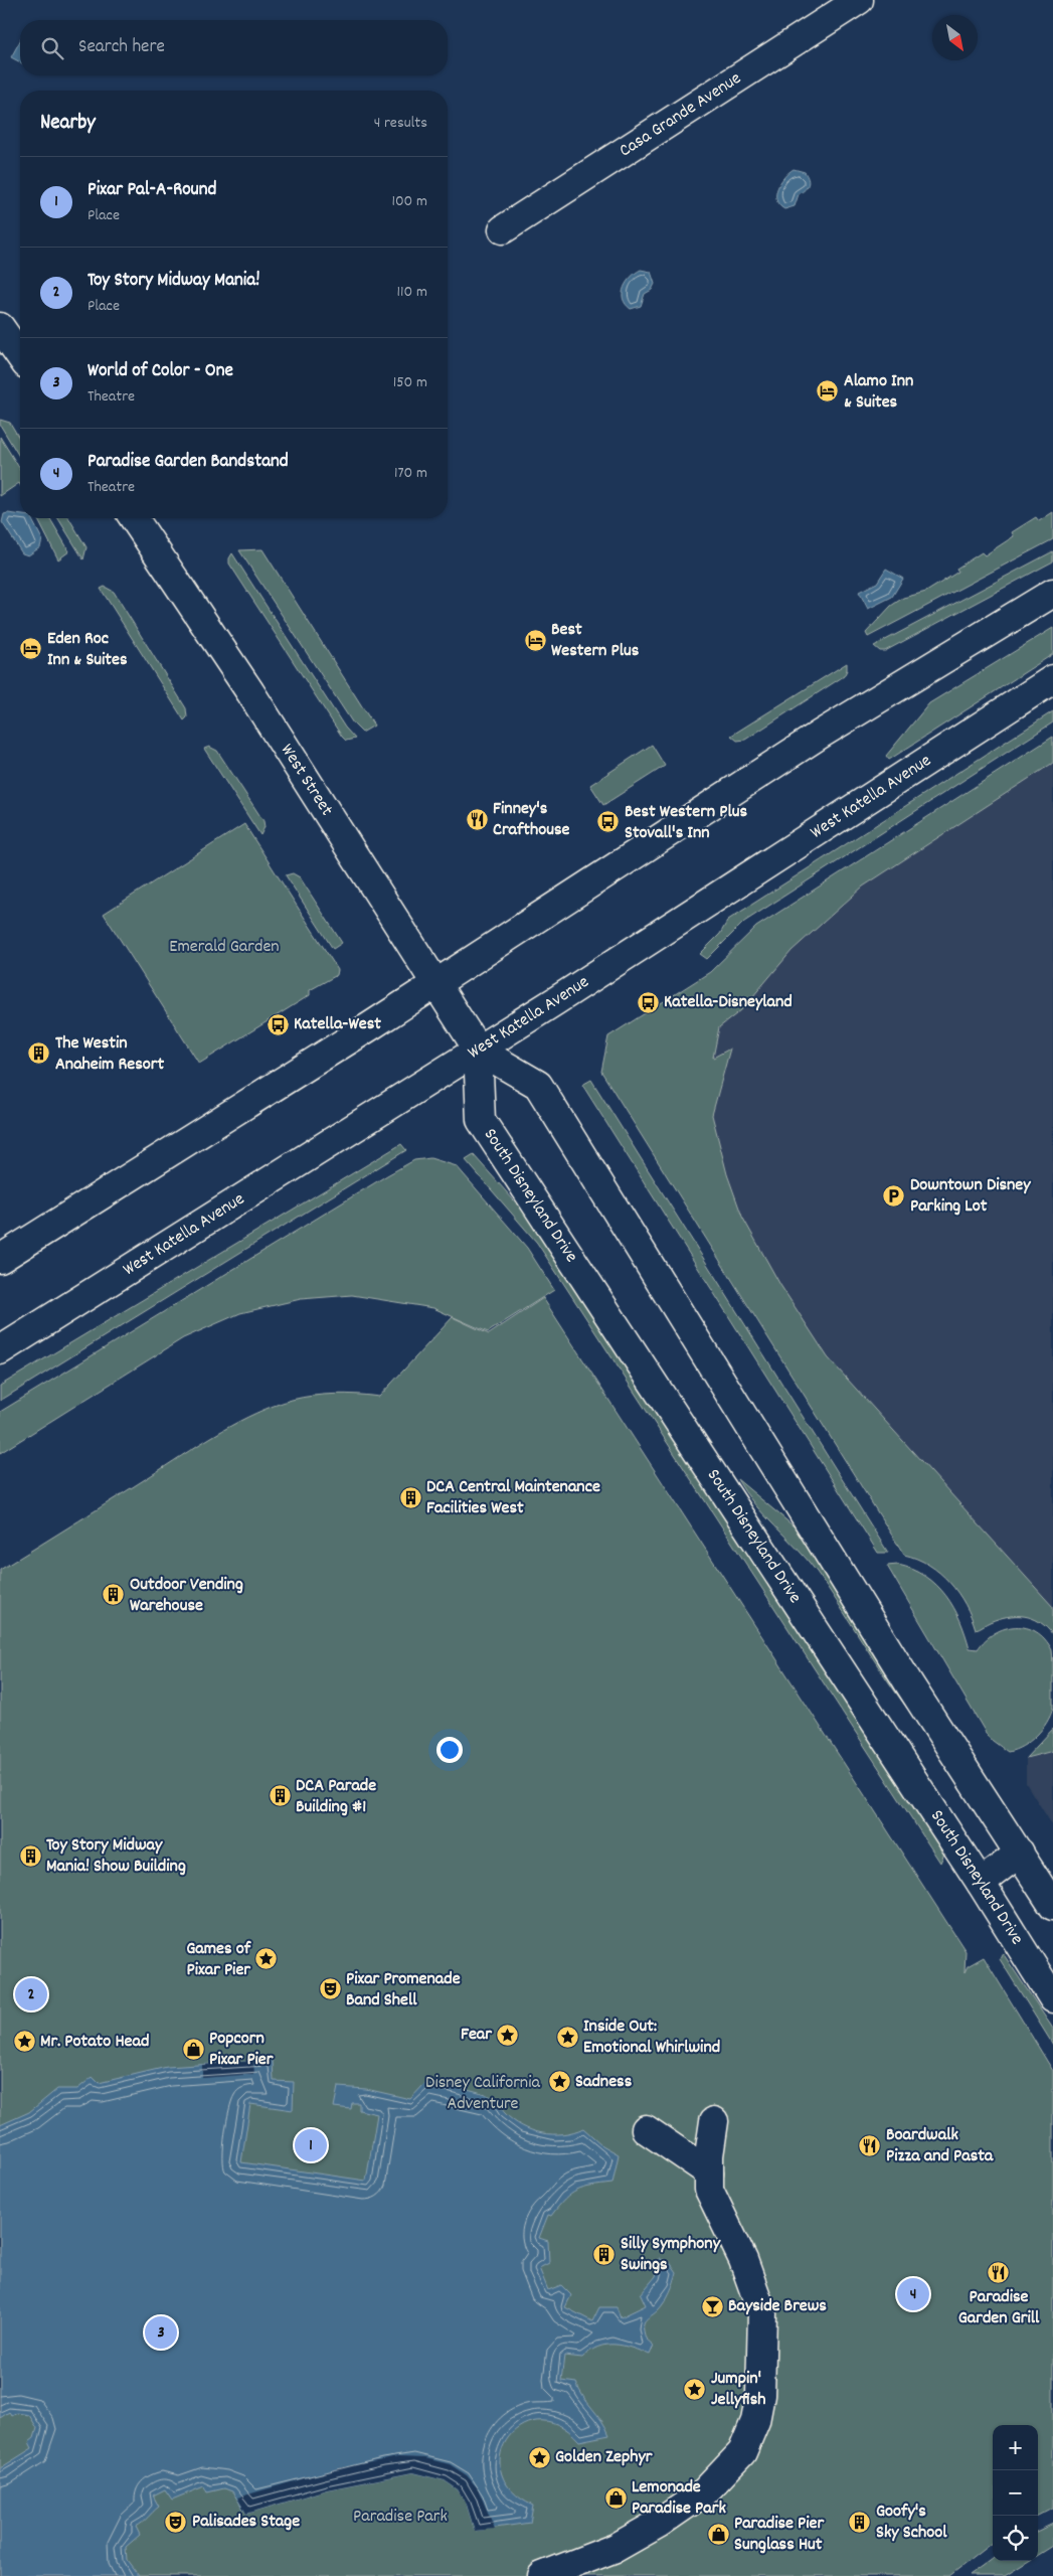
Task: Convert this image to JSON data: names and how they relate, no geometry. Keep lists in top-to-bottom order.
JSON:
{
  "streets": {
    "main road": [
      "Casa Grande Avenue",
      "West Street",
      "West Katella Avenue",
      "South Disneyland Drive"
    ]
  },
  "crossings": [
    ["West Street", "West Katella Avenue"],
    ["West Street", "South Disneyland Drive"],
    ["West Katella Avenue", "South Disneyland Drive"]
  ],
  "parks": ["Emerald Garden", "Disney California Adventure", "Paradise Park"],
  "places": {
    "hotel": ["Alamo Inn & Suites", "Best Western Plus", "Eden Roc Inn & Suites"],
    "restaurant": ["Finney's Crafthouse", "Boardwalk Pizza and Pasta", "Paradise Garden Grill"],
    "bus stop": ["Best Western Plus Stovall's Inn", "Katella-Disneyland", "Katella-West"],
    "building": [
      "The Westin Anaheim Resort",
      "DCA Central Maintenance Facilities West",
      "Outdoor Vending Warehouse",
      "DCA Parade Building #1",
      "Toy Story Midway Mania! Show Building",
      "Silly Symphony Swings",
      "Goofy's Sky School"
    ],
    "parking": ["Downtown Disney Parking Lot"],
    "place": [
      "Games of Pixar Pier",
      "Fear",
      "Inside Out: Emotional Whirlwind",
      "Mr. Potato Head",
      "Sadness",
      "Jumpin' Jellyfish",
      "Golden Zephyr"
    ],
    "theatre": ["Pixar Promenade Band Shell", "Palisades Stage"],
    "shop": ["Popcorn Pixar Pier", "Lemonade Paradise Park", "Paradise Pier Sunglass Hut"],
    "bar": ["Bayside Brews"]
  },
  "north": "bottom right",
  "page": {
    "search": "Search here",
    "heading": ["Nearby", "4 results"],
    "list": [
      {
        "mark": "1",
        "name": "Pixar Pal-A-Round",
        "note": "Place",
        "value": "100 m"
      },
      {
        "mark": "2",
        "name": "Toy Story Midway Mania!",
        "note": "Place",
        "value": "110 m"
      },
      {
        "mark": "3",
        "name": "World of Color - One",
        "note": "Theatre",
        "value": "150 m"
      },
      {
        "mark": "4",
        "name": "Paradise Garden Bandstand",
        "note": "Theatre",
        "value": "170 m"
      }
    ],
    "pins": [
      "2",
      "1",
      "4",
      "3"
    ],
    "map_buttons": ["+", "−"]
  }
}
